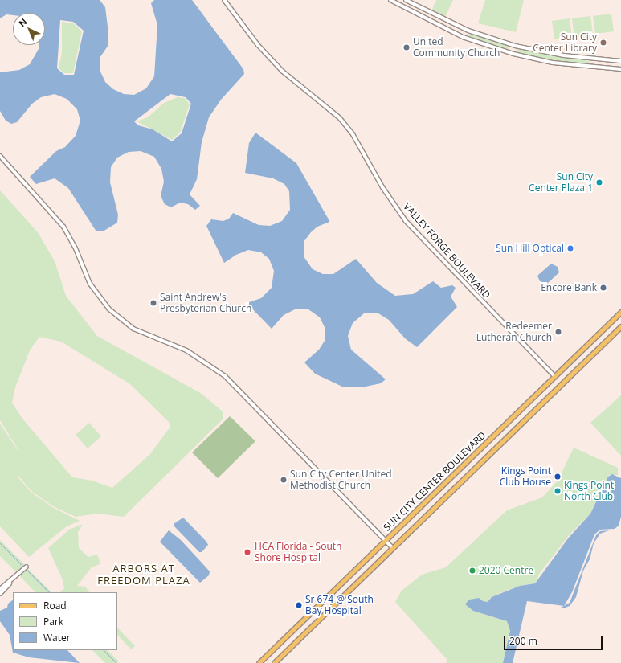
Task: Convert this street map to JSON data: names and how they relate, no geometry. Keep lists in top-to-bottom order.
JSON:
{
  "streets": {
    "main road": ["SUN CITY CENTER BOULEVARD"],
    "street": ["VALLEY FORGE BOULEVARD"]
  },
  "crossings": [
    ["VALLEY FORGE BOULEVARD", "SUN CITY CENTER BOULEVARD"]
  ],
  "districts": ["ARBORS AT FREEDOM PLAZA"],
  "places": [
    "Sun City Center Library",
    "United Community Church",
    "Sun City Center Plaza 1",
    "Sun Hill Optical",
    "Encore Bank",
    "Saint Andrew's Presbyterian Church",
    "Redeemer Lutheran Church",
    "Kings Point Club House",
    "Sun City Center United Methodist Church",
    "Kings Point North Club",
    "HCA Florida - South Shore Hospital",
    "2020 Centre",
    "Sr 674 @ South Bay Hospital"
  ],
  "legend": ["Road", "Park", "Water"],
  "scale_bar": "200 m",
  "north": "top left"
}
